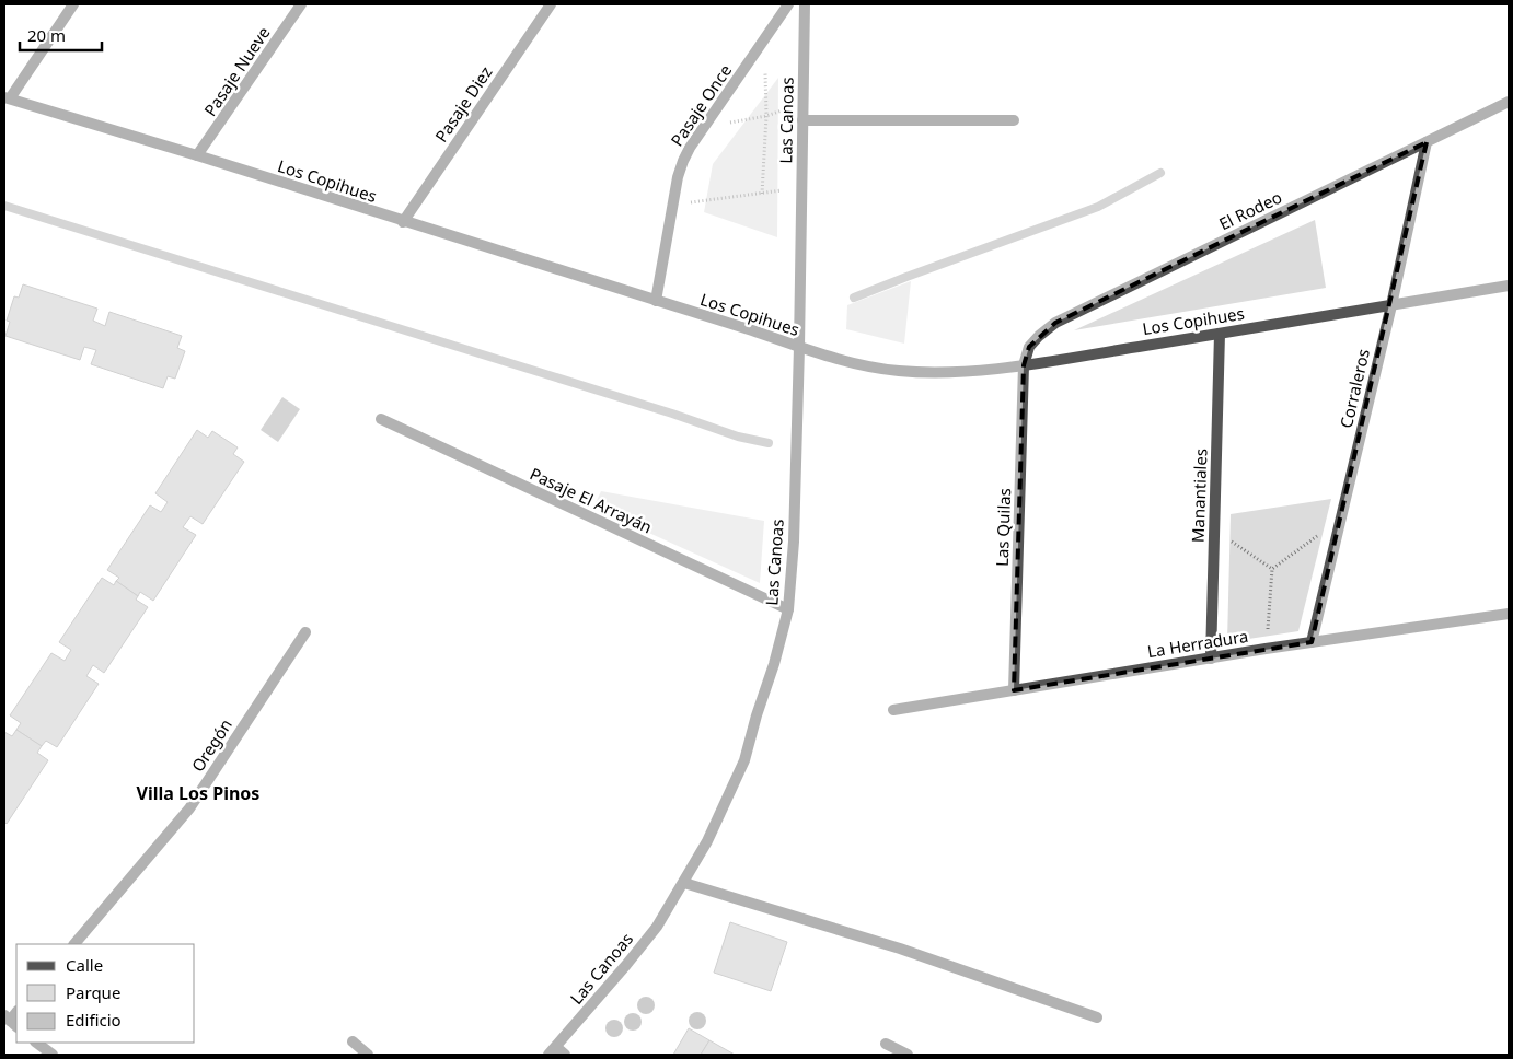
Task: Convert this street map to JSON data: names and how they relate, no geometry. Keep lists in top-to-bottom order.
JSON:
{
  "streets": {
    "street": [
      "Pasaje Nueve",
      "Pasaje Diez",
      "Pasaje Once",
      "Las Canoas",
      "Los Copihues",
      "El Rodeo",
      "Corraleros",
      "Manantiales",
      "Pasaje El Arrayán",
      "Las Quilas",
      "La Herradura",
      "Oregón"
    ]
  },
  "crossings": [
    ["Pasaje Nueve", "Los Copihues"],
    ["Pasaje Diez", "Los Copihues"],
    ["Pasaje Once", "Los Copihues"],
    ["Las Canoas", "Los Copihues"],
    ["Las Canoas", "Pasaje El Arrayán"],
    ["Los Copihues", "El Rodeo"],
    ["Los Copihues", "Corraleros"],
    ["Los Copihues", "Manantiales"],
    ["Los Copihues", "Las Quilas"],
    ["El Rodeo", "Corraleros"],
    ["El Rodeo", "Las Quilas"],
    ["Corraleros", "La Herradura"],
    ["Manantiales", "La Herradura"],
    ["Las Quilas", "La Herradura"]
  ],
  "districts": ["Villa Los Pinos"],
  "legend": ["Calle", "Parque", "Edificio"],
  "scale_bar": "20 m"
}
